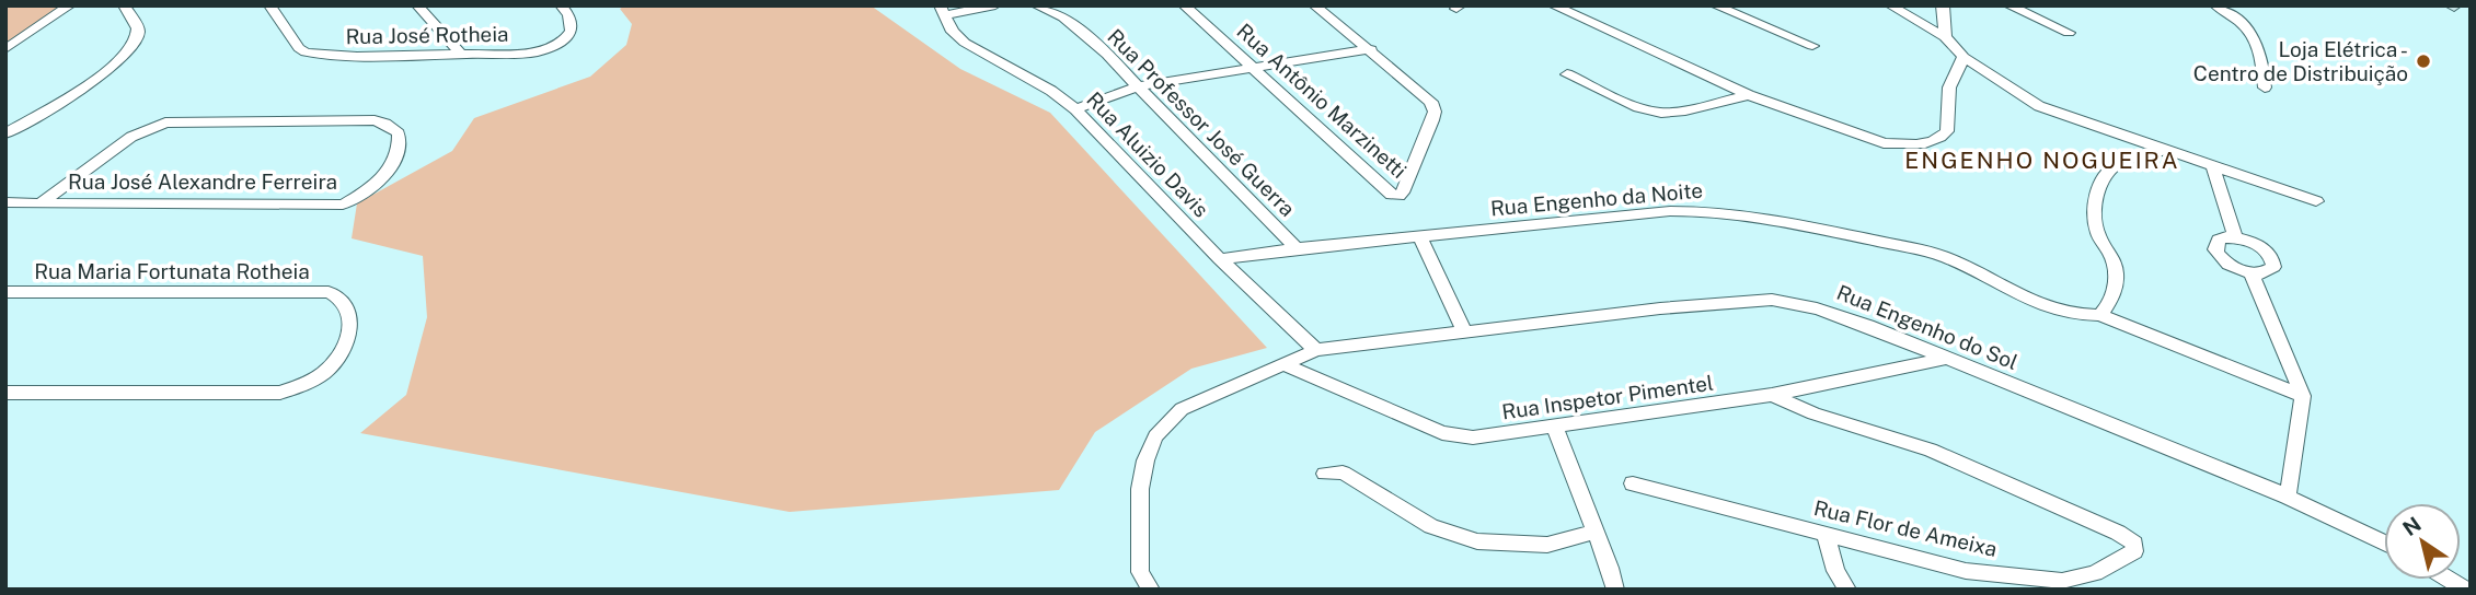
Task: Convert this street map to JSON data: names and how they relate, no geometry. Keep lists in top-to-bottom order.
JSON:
{
  "streets": {
    "street": [
      "Rua José Rotheia",
      "Rua Antônio Marzinetti",
      "Rua Professor José Guerra",
      "Rua Aluizio Davis",
      "Rua José Alexandre Ferreira",
      "Rua Engenho da Noite",
      "Rua Maria Fortunata Rotheia",
      "Rua Engenho do Sol",
      "Rua Inspetor Pimentel",
      "Rua Flor de Ameixa"
    ]
  },
  "crossings": [
    ["Rua Professor José Guerra", "Rua Engenho da Noite"],
    ["Rua Aluizio Davis", "Rua Engenho da Noite"],
    ["Rua Aluizio Davis", "Rua Engenho do Sol"],
    ["Rua Engenho do Sol", "Rua Inspetor Pimentel"],
    ["Rua Inspetor Pimentel", "Rua Flor de Ameixa"]
  ],
  "districts": ["ENGENHO NOGUEIRA"],
  "places": ["Loja Elétrica - Centro de Distribuição"],
  "north": "top left"
}
